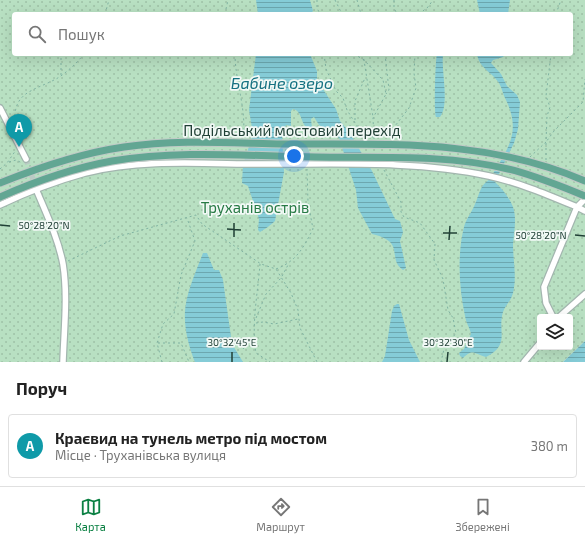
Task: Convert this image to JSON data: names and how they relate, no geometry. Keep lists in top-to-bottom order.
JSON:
{
  "streets": {
    "main road": ["Подільський мостовий перехід"]
  },
  "water": ["Бабине озеро"],
  "parks": ["Труханів острів"],
  "page": {
    "search": "Пошук",
    "pins": "A",
    "heading": "Поруч",
    "list": [
      {
        "mark": "A",
        "name": "Краєвид на тунель метро під мостом",
        "note": "Місце · Труханівська вулиця",
        "value": "380 m"
      }
    ],
    "nav": ["Карта", "Маршрут", "Збережені"]
  },
  "coordinates": ["50°28'20\"N", "30°32'45\"E", "30°32'30\"E"]
}
